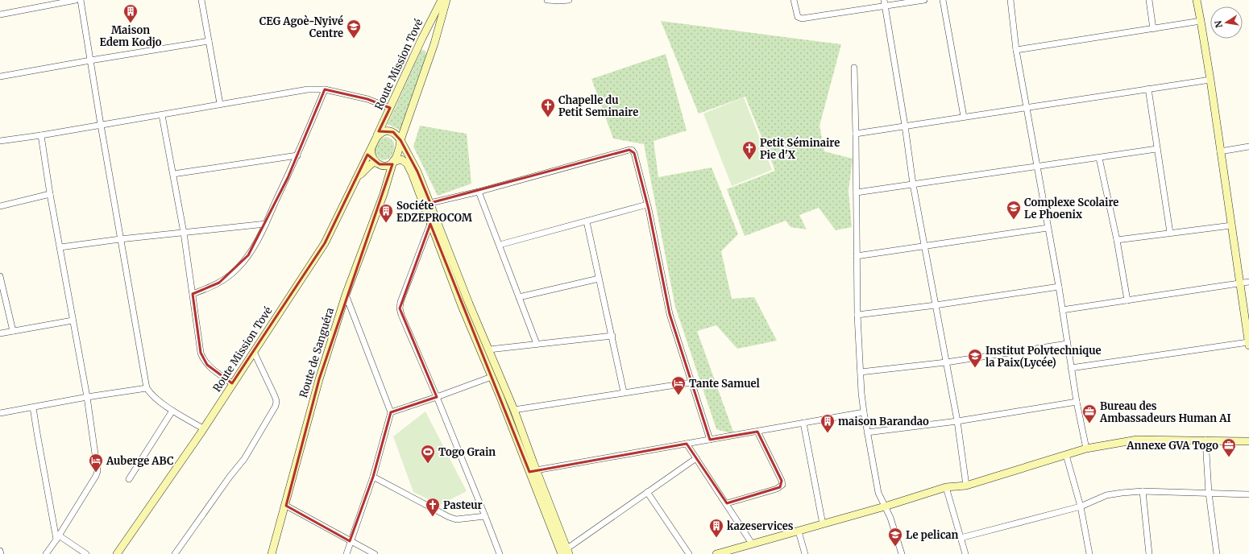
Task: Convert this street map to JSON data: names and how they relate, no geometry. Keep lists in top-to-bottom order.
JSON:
{
  "streets": {
    "street": ["Route Mission Tové", "Route de Sanguéra"]
  },
  "places": {
    "building": [
      "Maison Edem Kodjo",
      "Sociéte EDZEPROCOM",
      "maison Barandao",
      "kazeservices"
    ],
    "school or university": [
      "CEG Agoè-Nyivé Centre",
      "Complexe Scolaire Le Phoenix",
      "Institut Polytechnique la Paix(Lycée)",
      "Le pelican"
    ],
    "church": ["Chapelle du Petit Seminaire", "Petit Séminaire Pie d'X", "Pasteur"],
    "hotel": ["Tante Samuel", "Auberge ABC"],
    "office": ["Bureau des Ambassadeurs Human AI", "Annexe GVA Togo"],
    "sports": ["Togo Grain"]
  },
  "north": "left"
}
